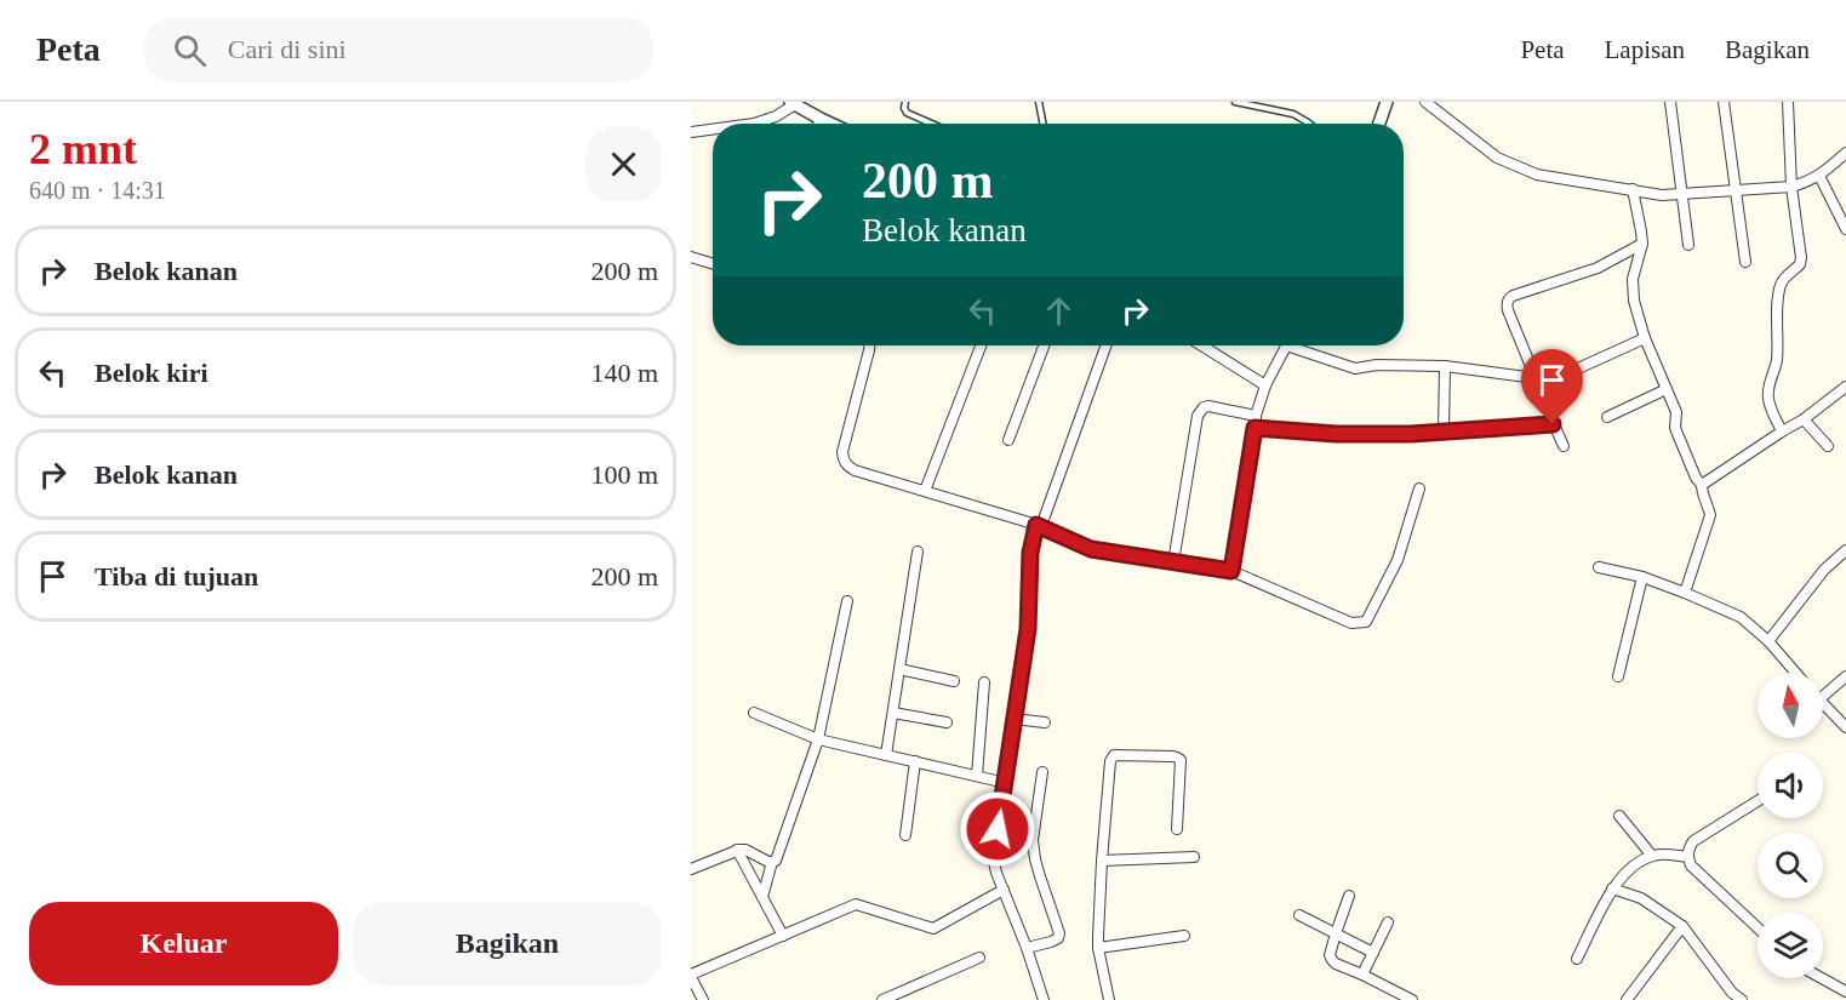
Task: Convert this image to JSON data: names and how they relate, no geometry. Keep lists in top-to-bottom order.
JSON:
{
  "north": "top",
  "page": {
    "header": "Peta",
    "search": "Cari di sini",
    "nav": ["Peta", "Lapisan", "Bagikan"],
    "heading": ["2 mnt", "640 m · 14:31"],
    "turn": ["200 m", "Belok kanan"],
    "list": [
      {
        "name": "Belok kanan",
        "value": "200 m"
      },
      {
        "name": "Belok kiri",
        "value": "140 m"
      },
      {
        "name": "Belok kanan",
        "value": "100 m"
      },
      {
        "name": "Tiba di tujuan",
        "value": "200 m"
      }
    ],
    "buttons": ["Keluar", "Bagikan"]
  }
}
